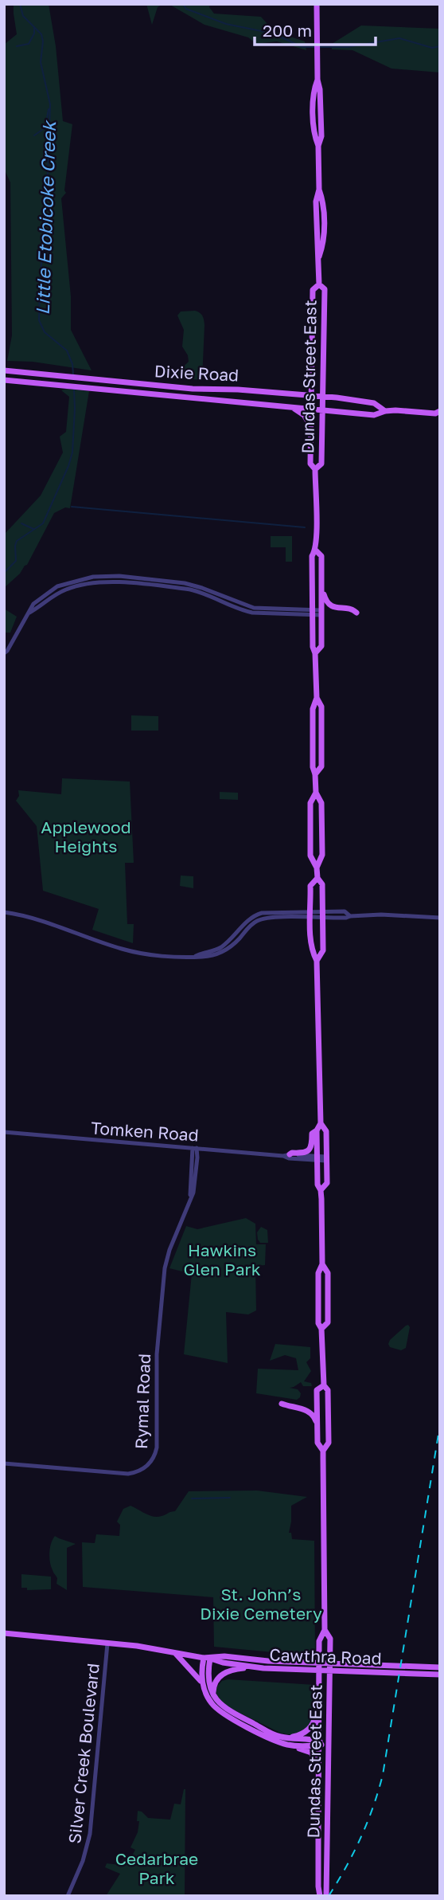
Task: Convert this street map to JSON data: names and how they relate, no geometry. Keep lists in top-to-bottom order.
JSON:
{
  "streets": {
    "main road": ["Dixie Road", "Dundas Street East", "Cawthra Road"],
    "street": ["Tomken Road", "Rymal Road", "Silver Creek Boulevard"]
  },
  "crossings": [
    ["Dixie Road", "Dundas Street East"],
    ["Dundas Street East", "Tomken Road"],
    ["Tomken Road", "Rymal Road"],
    ["Cawthra Road", "Silver Creek Boulevard"]
  ],
  "water": ["Little Etobicoke Creek"],
  "parks": [
    "Applewood Heights",
    "Hawkins Glen Park",
    "St. John’s Dixie Cemetery",
    "Cedarbrae Park"
  ],
  "scale_bar": "200 m"
}
